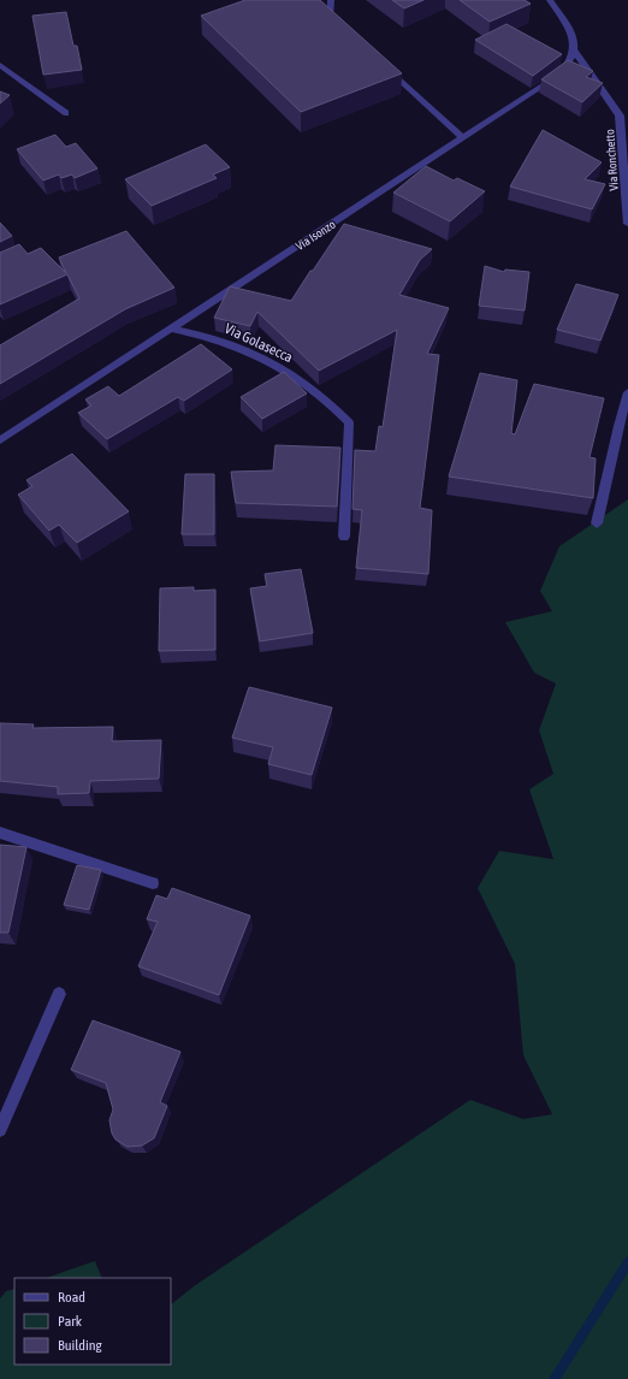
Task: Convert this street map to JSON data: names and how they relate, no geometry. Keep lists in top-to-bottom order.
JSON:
{
  "streets": {
    "street": ["Via Ronchetto", "Via Isonzo", "Via Golasecca"]
  },
  "crossings": [
    ["Via Ronchetto", "Via Isonzo"],
    ["Via Isonzo", "Via Golasecca"]
  ],
  "legend": ["Road", "Park", "Building"]
}
